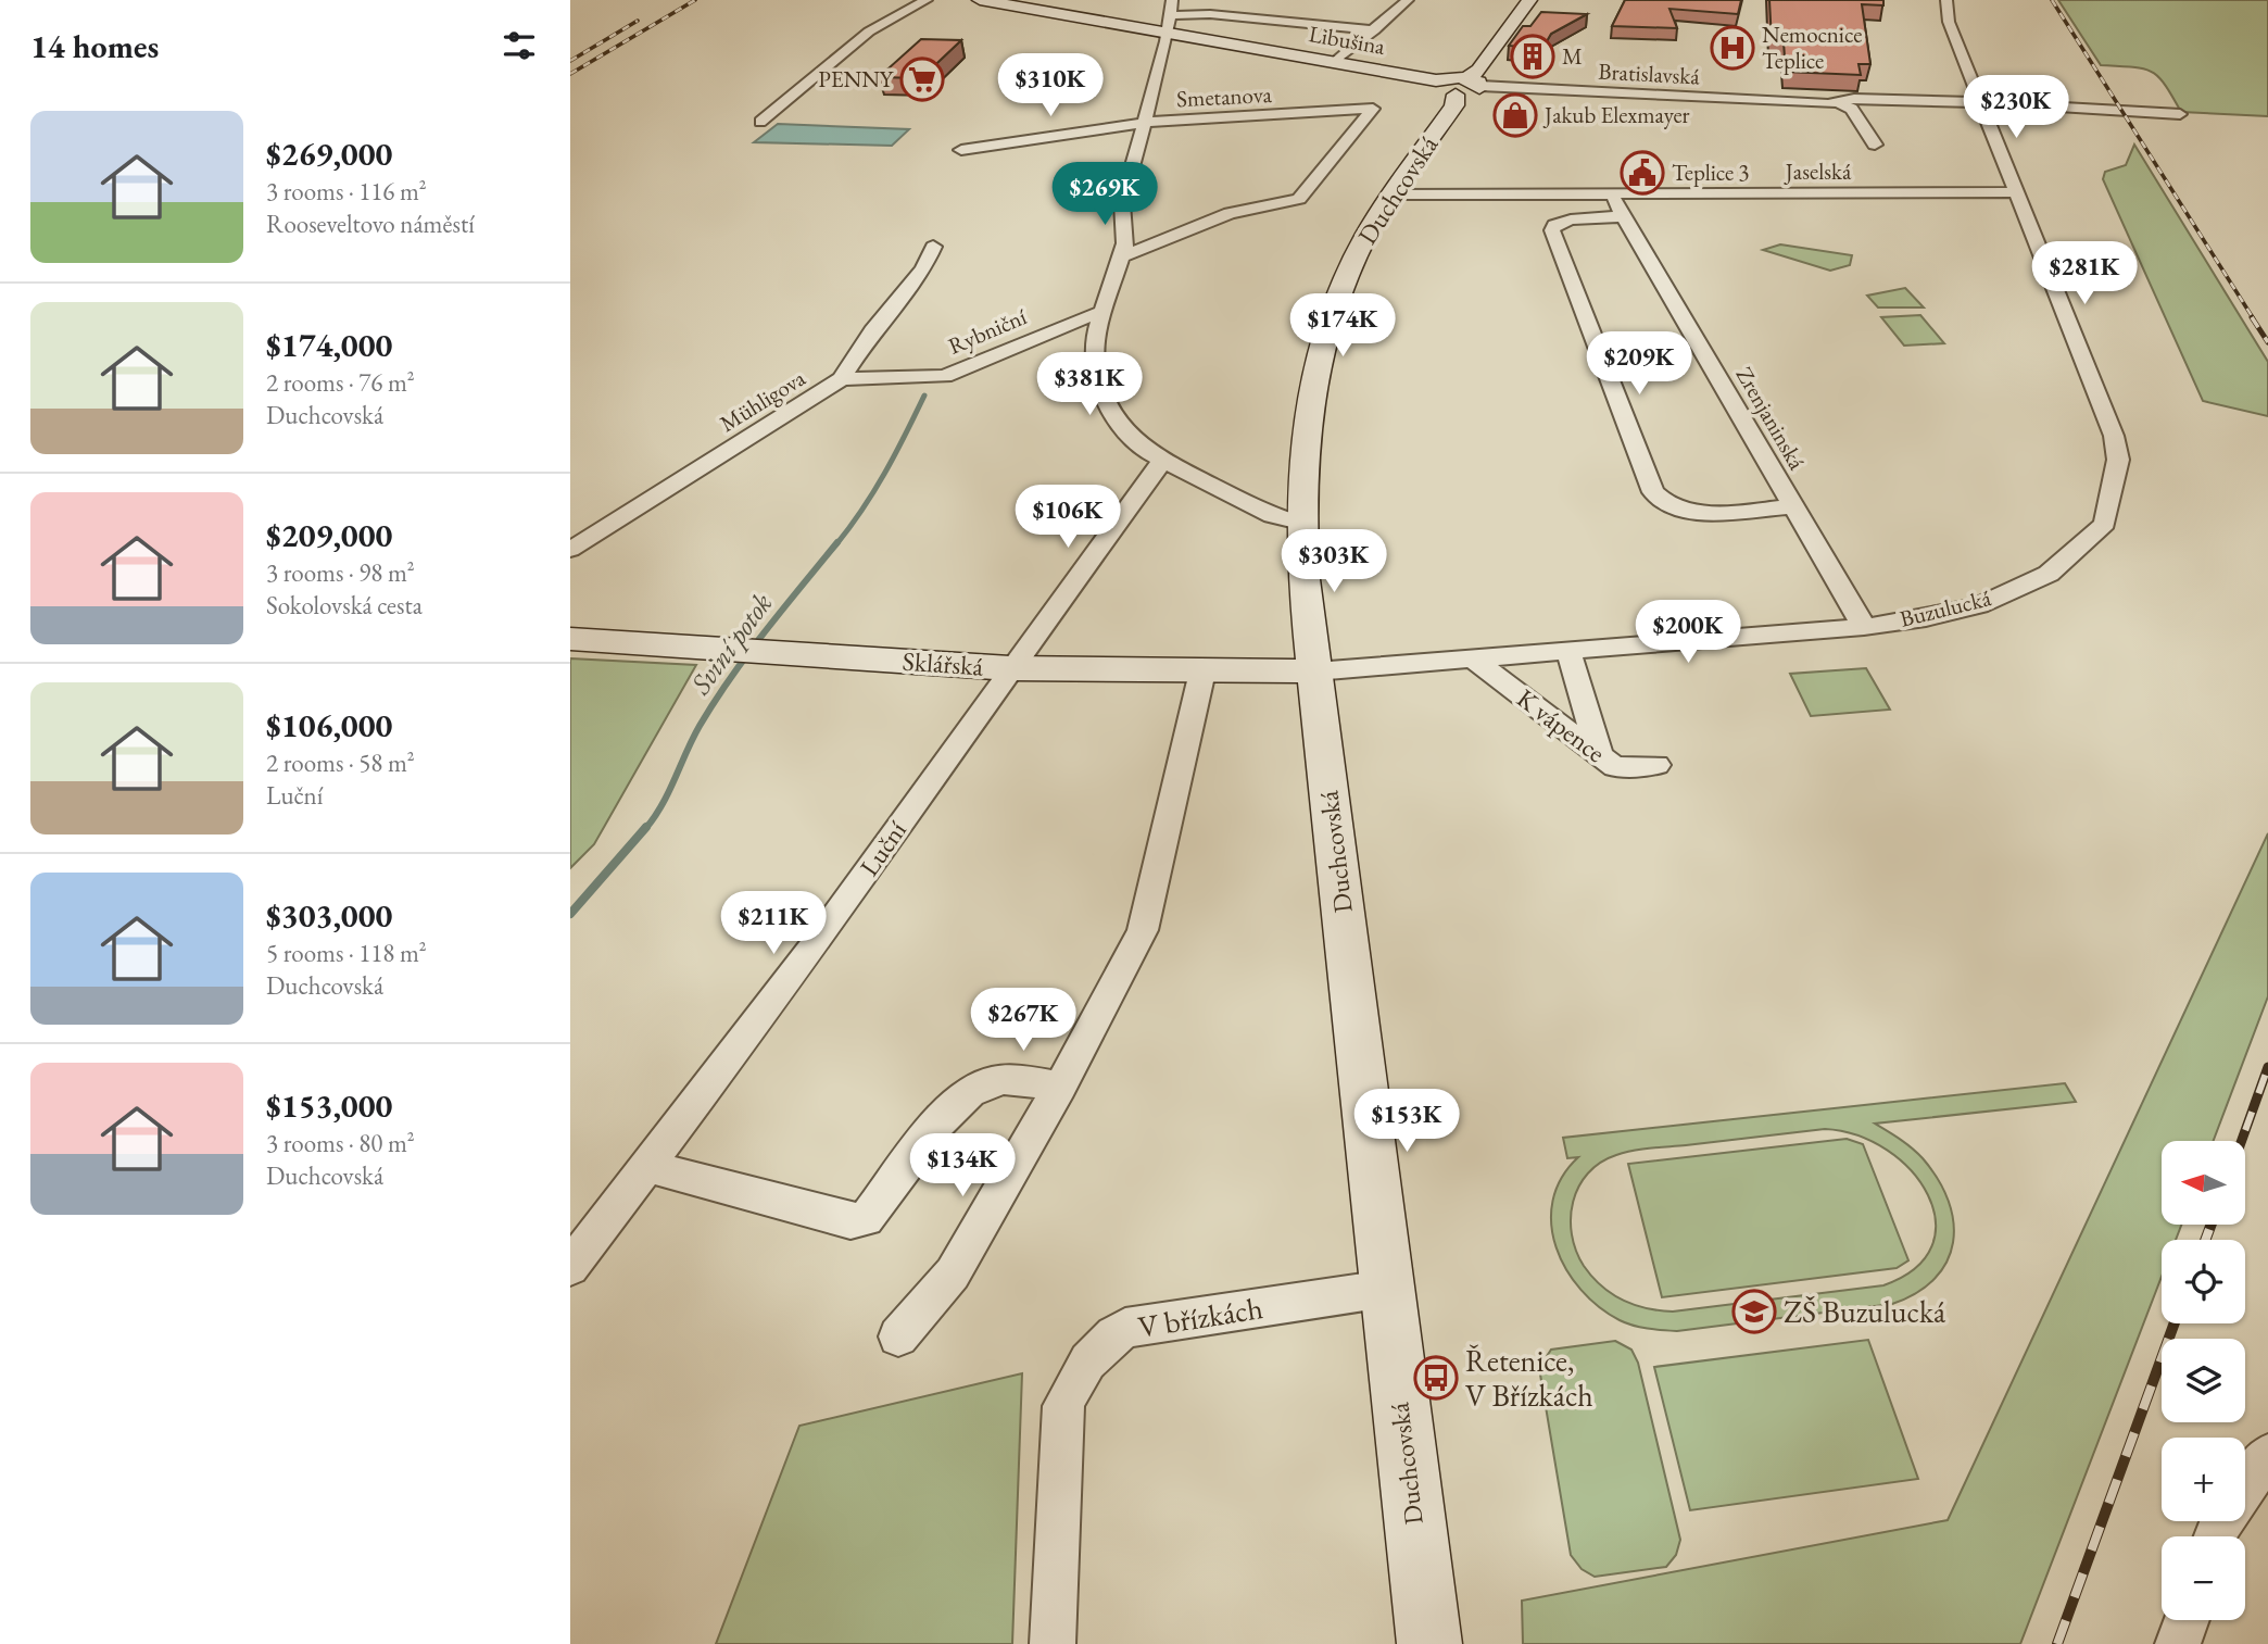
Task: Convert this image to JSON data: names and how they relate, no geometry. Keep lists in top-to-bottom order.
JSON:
{
  "streets": {
    "main road": ["Libušina", "Duchcovská", "Sklářská"],
    "street": [
      "Bratislavská",
      "Smetanova",
      "Jaselská",
      "Rybniční",
      "Mühligova",
      "Zrenjaninská",
      "Buzulucká",
      "K vápence",
      "Luční",
      "V břízkách"
    ]
  },
  "crossings": [
    ["Libušina", "Bratislavská"],
    ["Libušina", "Duchcovská"],
    ["Bratislavská", "Duchcovská"],
    ["Bratislavská", "Buzulucká"],
    ["Jaselská", "Duchcovská"],
    ["Jaselská", "Zrenjaninská"],
    ["Jaselská", "Buzulucká"],
    ["Duchcovská", "Buzulucká"],
    ["Duchcovská", "Sklářská"],
    ["Duchcovská", "V břízkách"],
    ["Rybniční", "Mühligova"],
    ["Zrenjaninská", "Buzulucká"],
    ["Buzulucká", "Sklářská"],
    ["Buzulucká", "K vápence"],
    ["Sklářská", "Luční"]
  ],
  "water": ["Sviní potok"],
  "places": {
    "hospital": ["Nemocnice Teplice"],
    "building": ["M"],
    "supermarket": ["PENNY"],
    "shop": ["Jakub Elexmayer"],
    "public building": ["Teplice 3"],
    "school or university": ["ZŠ Buzulucká"],
    "bus stop": ["Řetenice, V Břízkách"]
  },
  "north": "left",
  "page": {
    "heading": "14 homes",
    "price": [
      "$310K",
      "$230K",
      "$269K",
      "$281K",
      "$174K",
      "$209K",
      "$381K",
      "$106K",
      "$303K",
      "$200K",
      "$211K",
      "$267K",
      "$153K",
      "$134K"
    ],
    "list": [
      {
        "name": "$269,000",
        "note": "3 rooms · 116 m² · Rooseveltovo náměstí"
      },
      {
        "name": "$174,000",
        "note": "2 rooms · 76 m² · Duchcovská"
      },
      {
        "name": "$209,000",
        "note": "3 rooms · 98 m² · Sokolovská cesta"
      },
      {
        "name": "$106,000",
        "note": "2 rooms · 58 m² · Luční"
      },
      {
        "name": "$303,000",
        "note": "5 rooms · 118 m² · Duchcovská"
      },
      {
        "name": "$153,000",
        "note": "3 rooms · 80 m² · Duchcovská"
      }
    ],
    "map_buttons": ["+", "−"]
  }
}
